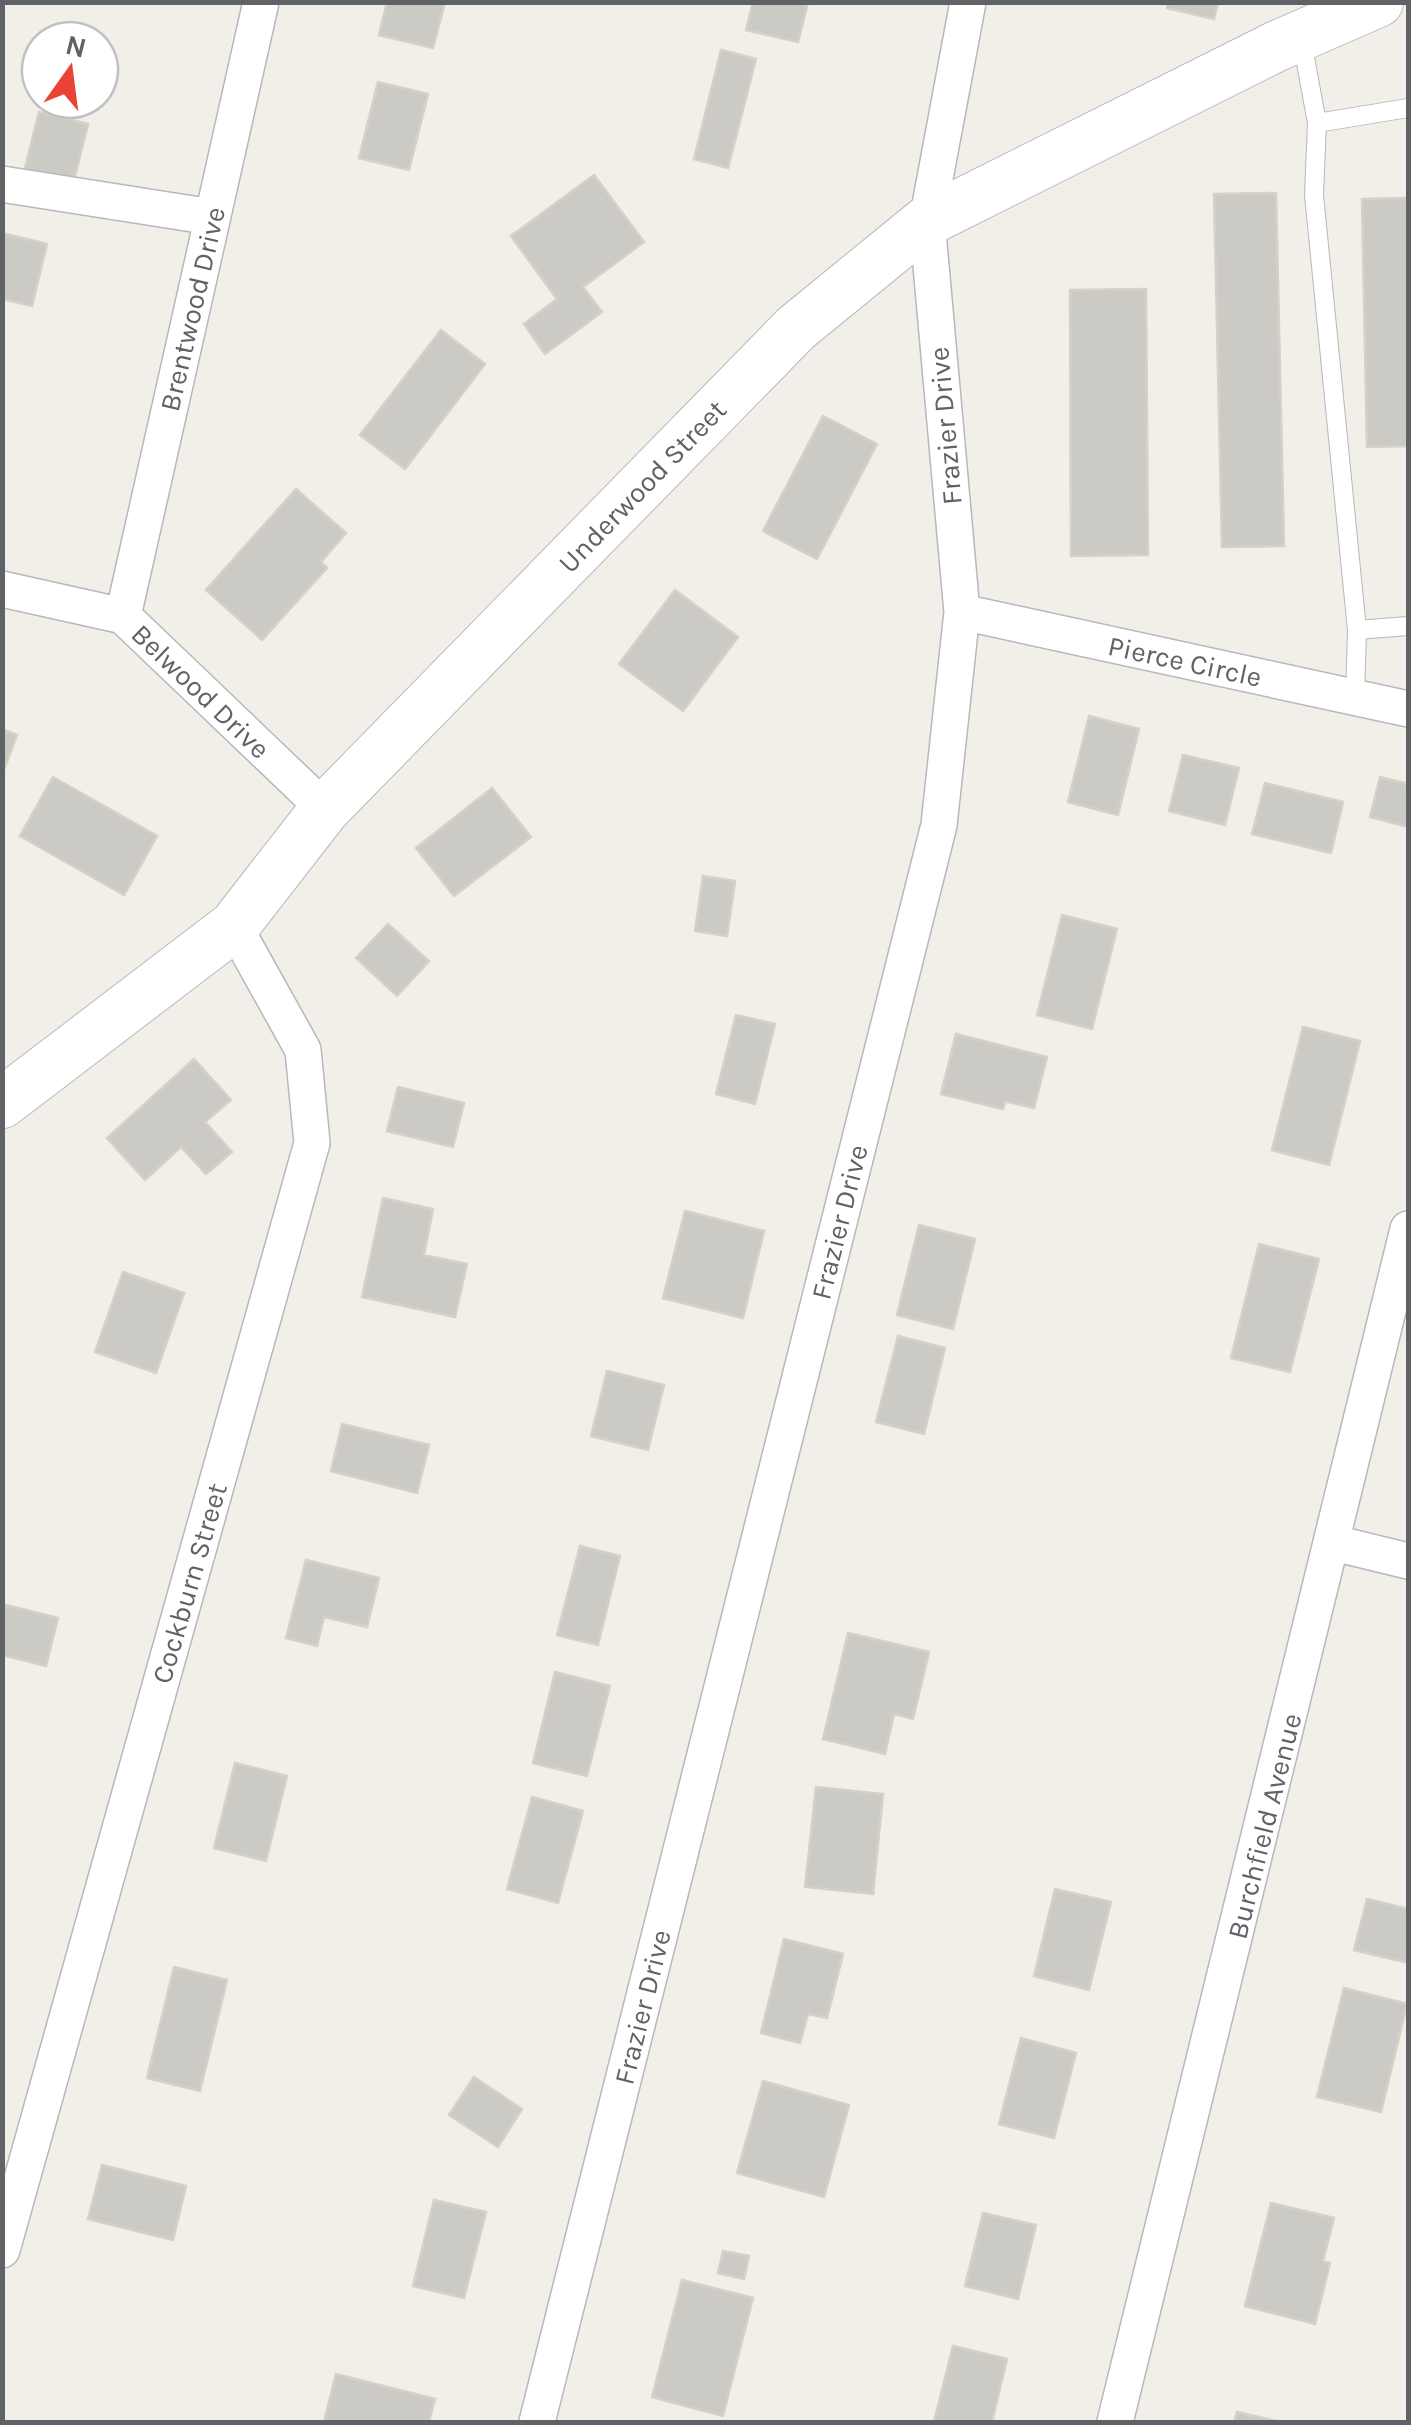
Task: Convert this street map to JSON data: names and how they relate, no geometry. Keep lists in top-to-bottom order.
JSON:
{
  "streets": {
    "street": [
      "Brentwood Drive",
      "Frazier Drive",
      "Underwood Street",
      "Pierce Circle",
      "Belwood Drive",
      "Cockburn Street",
      "Burchfield Avenue"
    ]
  },
  "crossings": [
    ["Brentwood Drive", "Belwood Drive"],
    ["Frazier Drive", "Underwood Street"],
    ["Frazier Drive", "Pierce Circle"],
    ["Underwood Street", "Belwood Drive"],
    ["Underwood Street", "Cockburn Street"]
  ],
  "north": "top"
}
